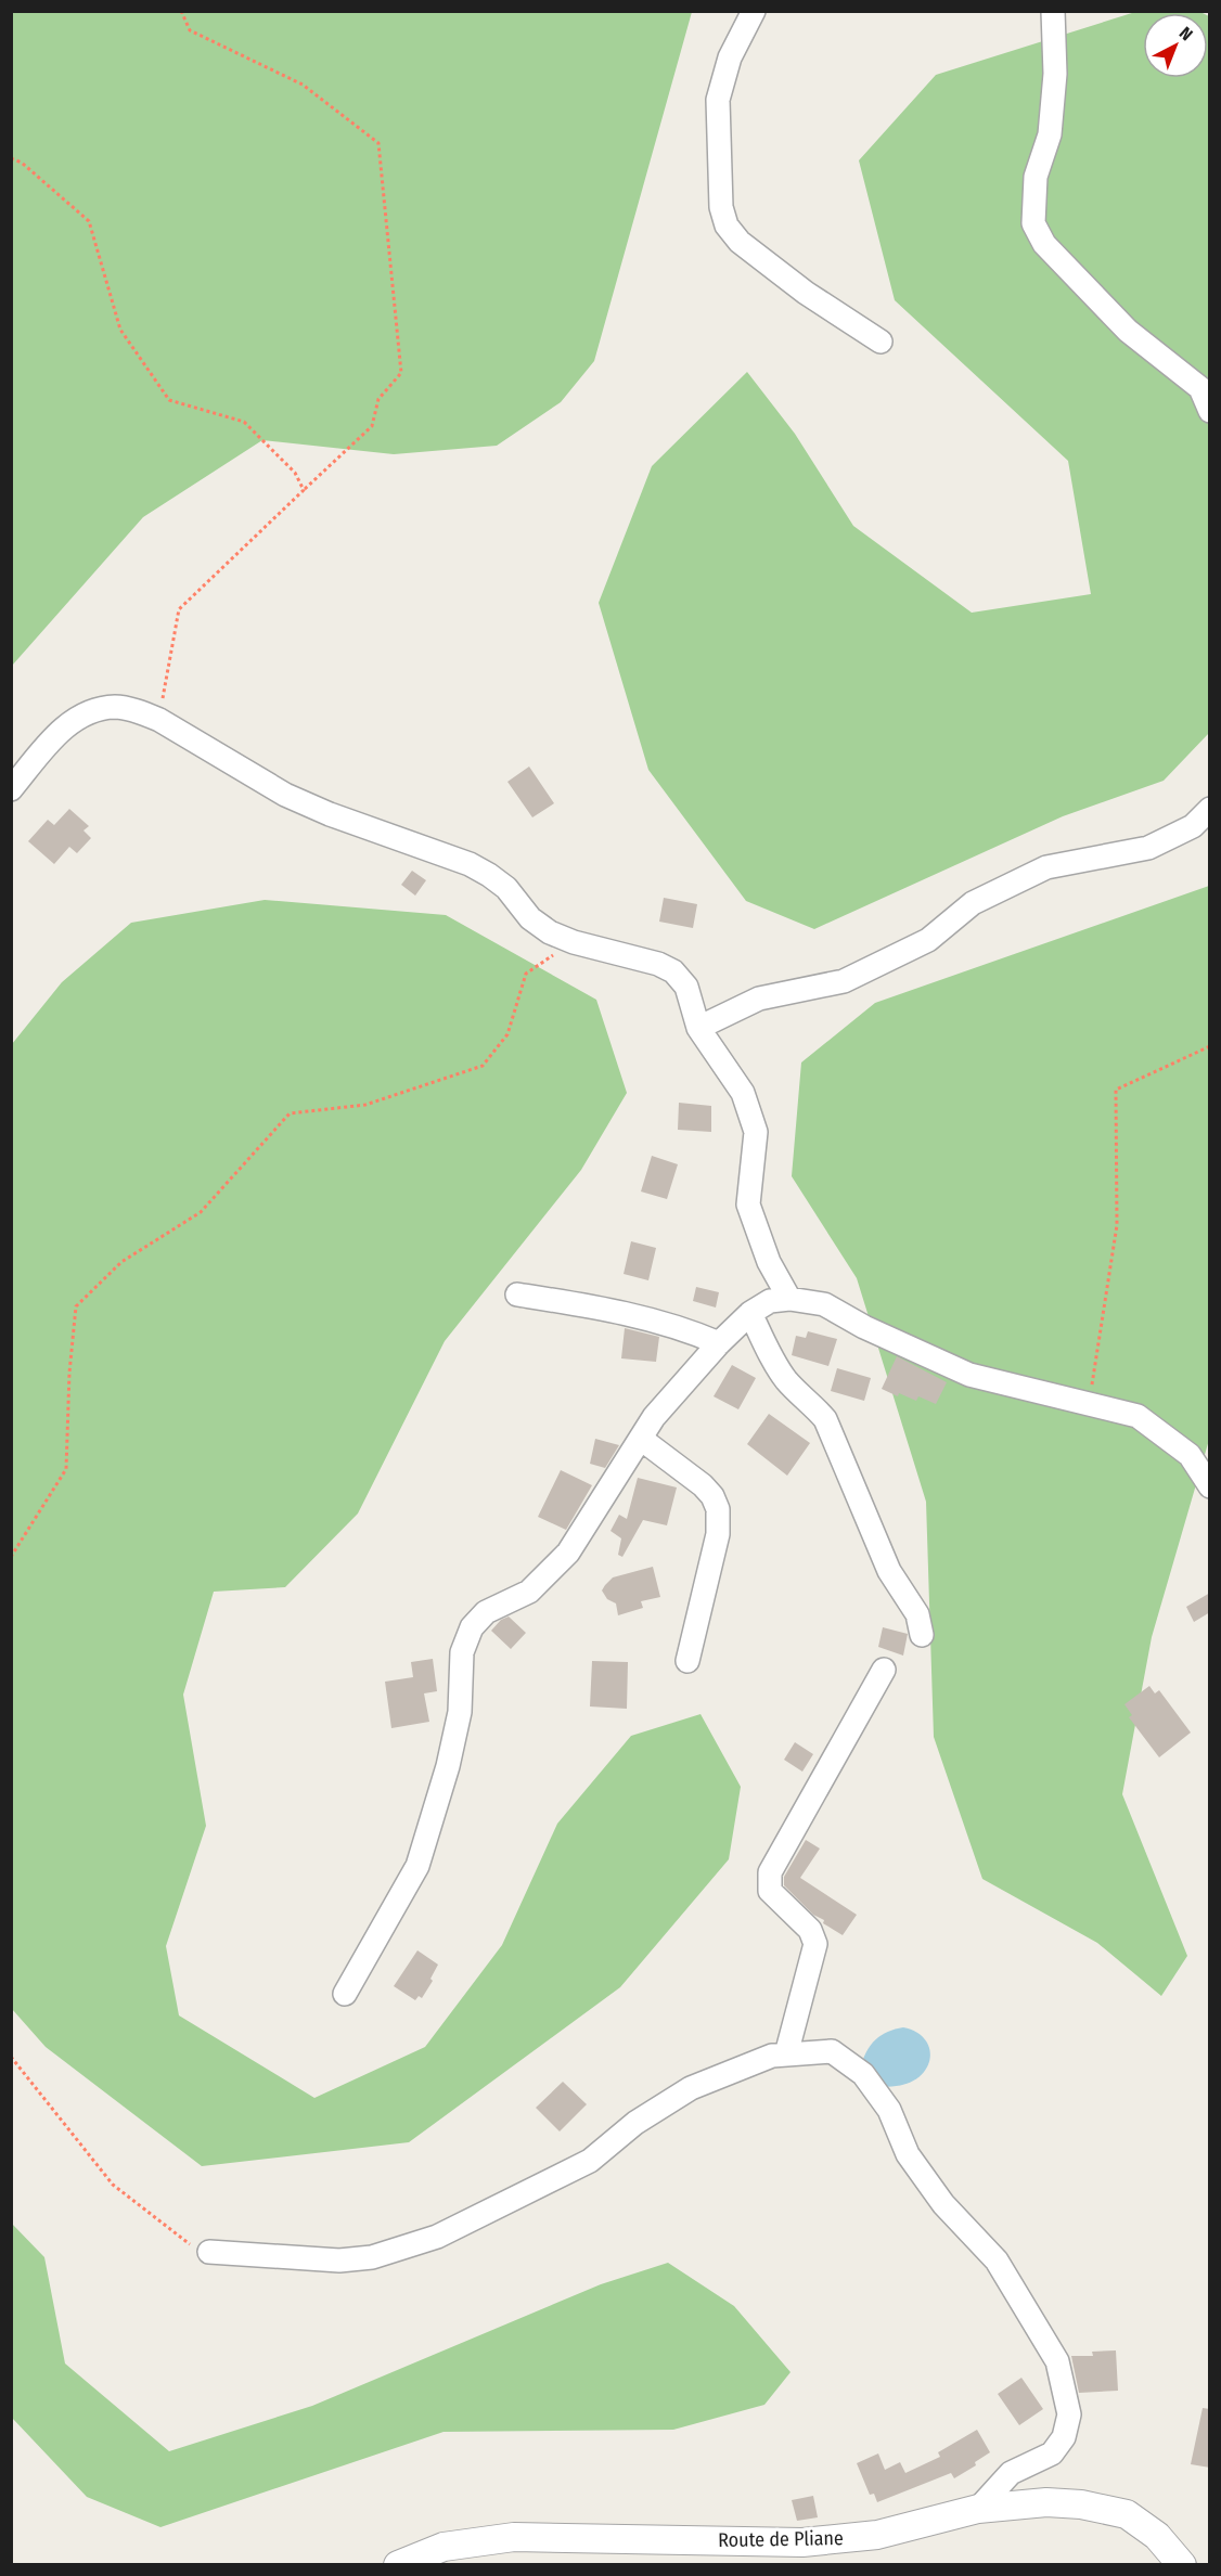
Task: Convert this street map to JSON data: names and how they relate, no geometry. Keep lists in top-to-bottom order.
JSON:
{
  "streets": {
    "street": ["Route de Pliane"]
  },
  "north": "top right"
}
